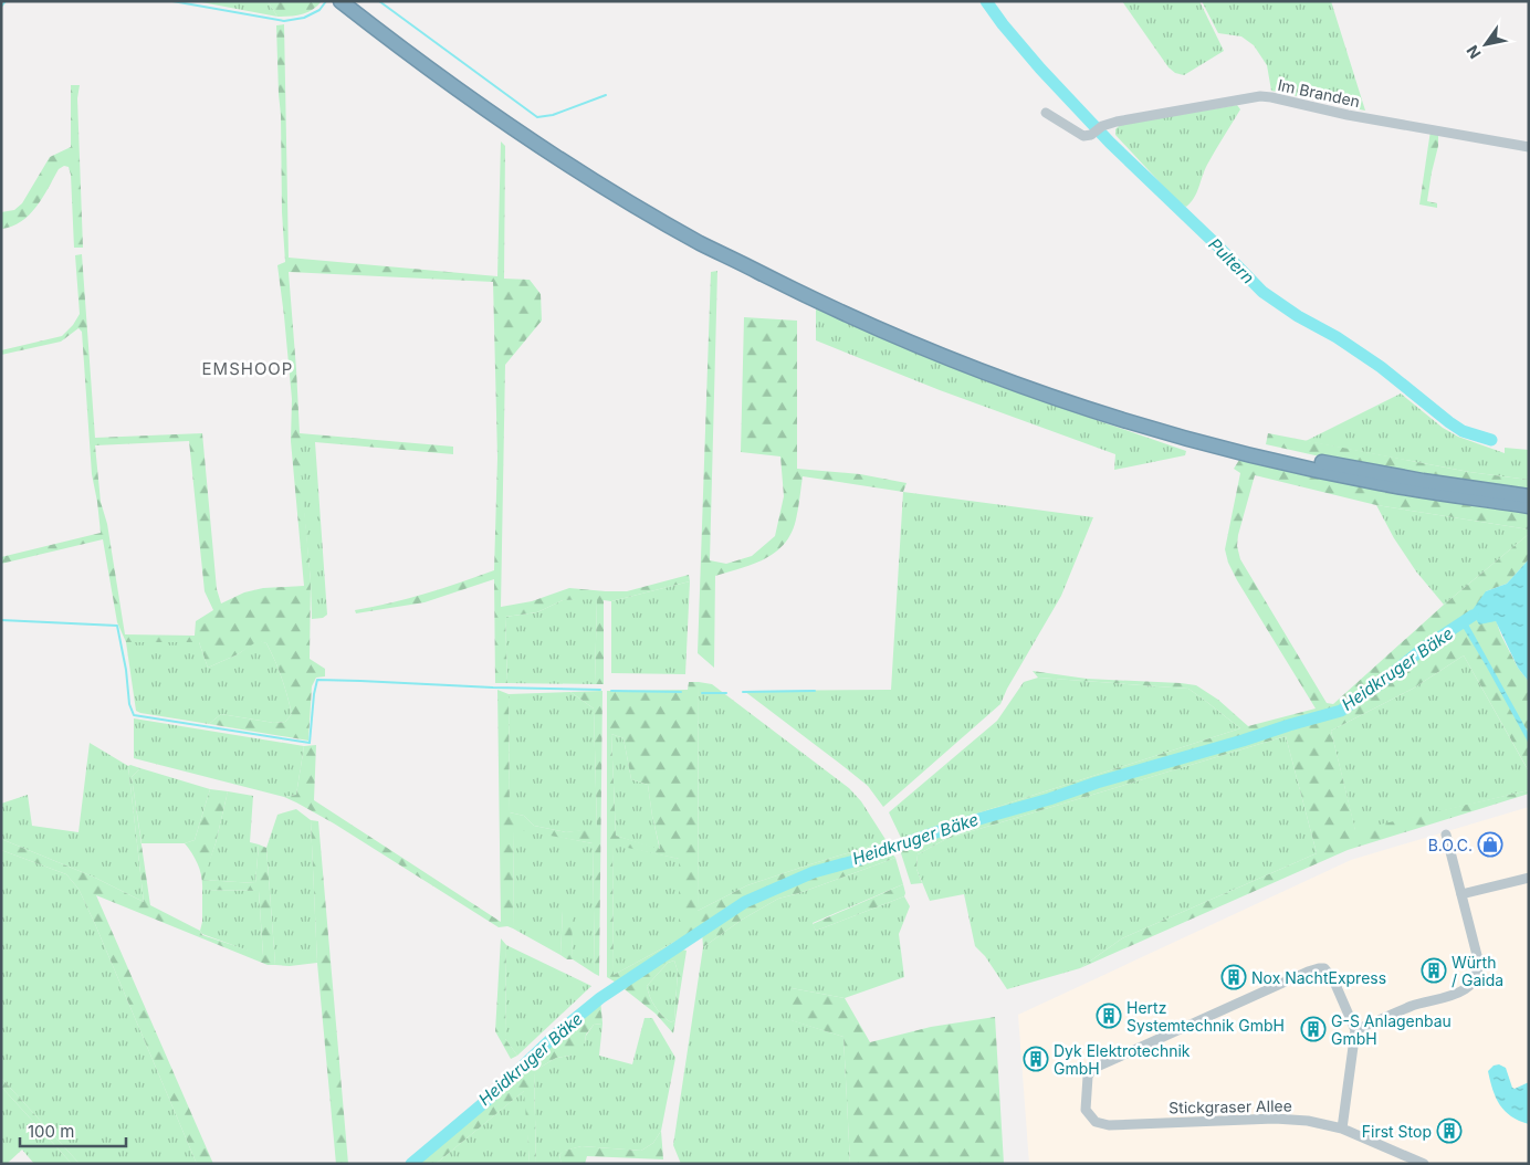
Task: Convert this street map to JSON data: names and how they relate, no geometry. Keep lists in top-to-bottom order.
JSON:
{
  "streets": {
    "street": ["Im Branden", "Stickgraser Allee"]
  },
  "districts": ["EMSHOOP"],
  "water": ["Pultern", "Heidkruger Bäke"],
  "places": {
    "shop": ["B.O.C."],
    "building": [
      "Würth / Gaida",
      "Nox NachtExpress",
      "Hertz Systemtechnik GmbH",
      "G-S Anlagenbau GmbH",
      "Dyk Elektrotechnik GmbH",
      "First Stop"
    ]
  },
  "scale_bar": "100 m",
  "north": "bottom left"
}
